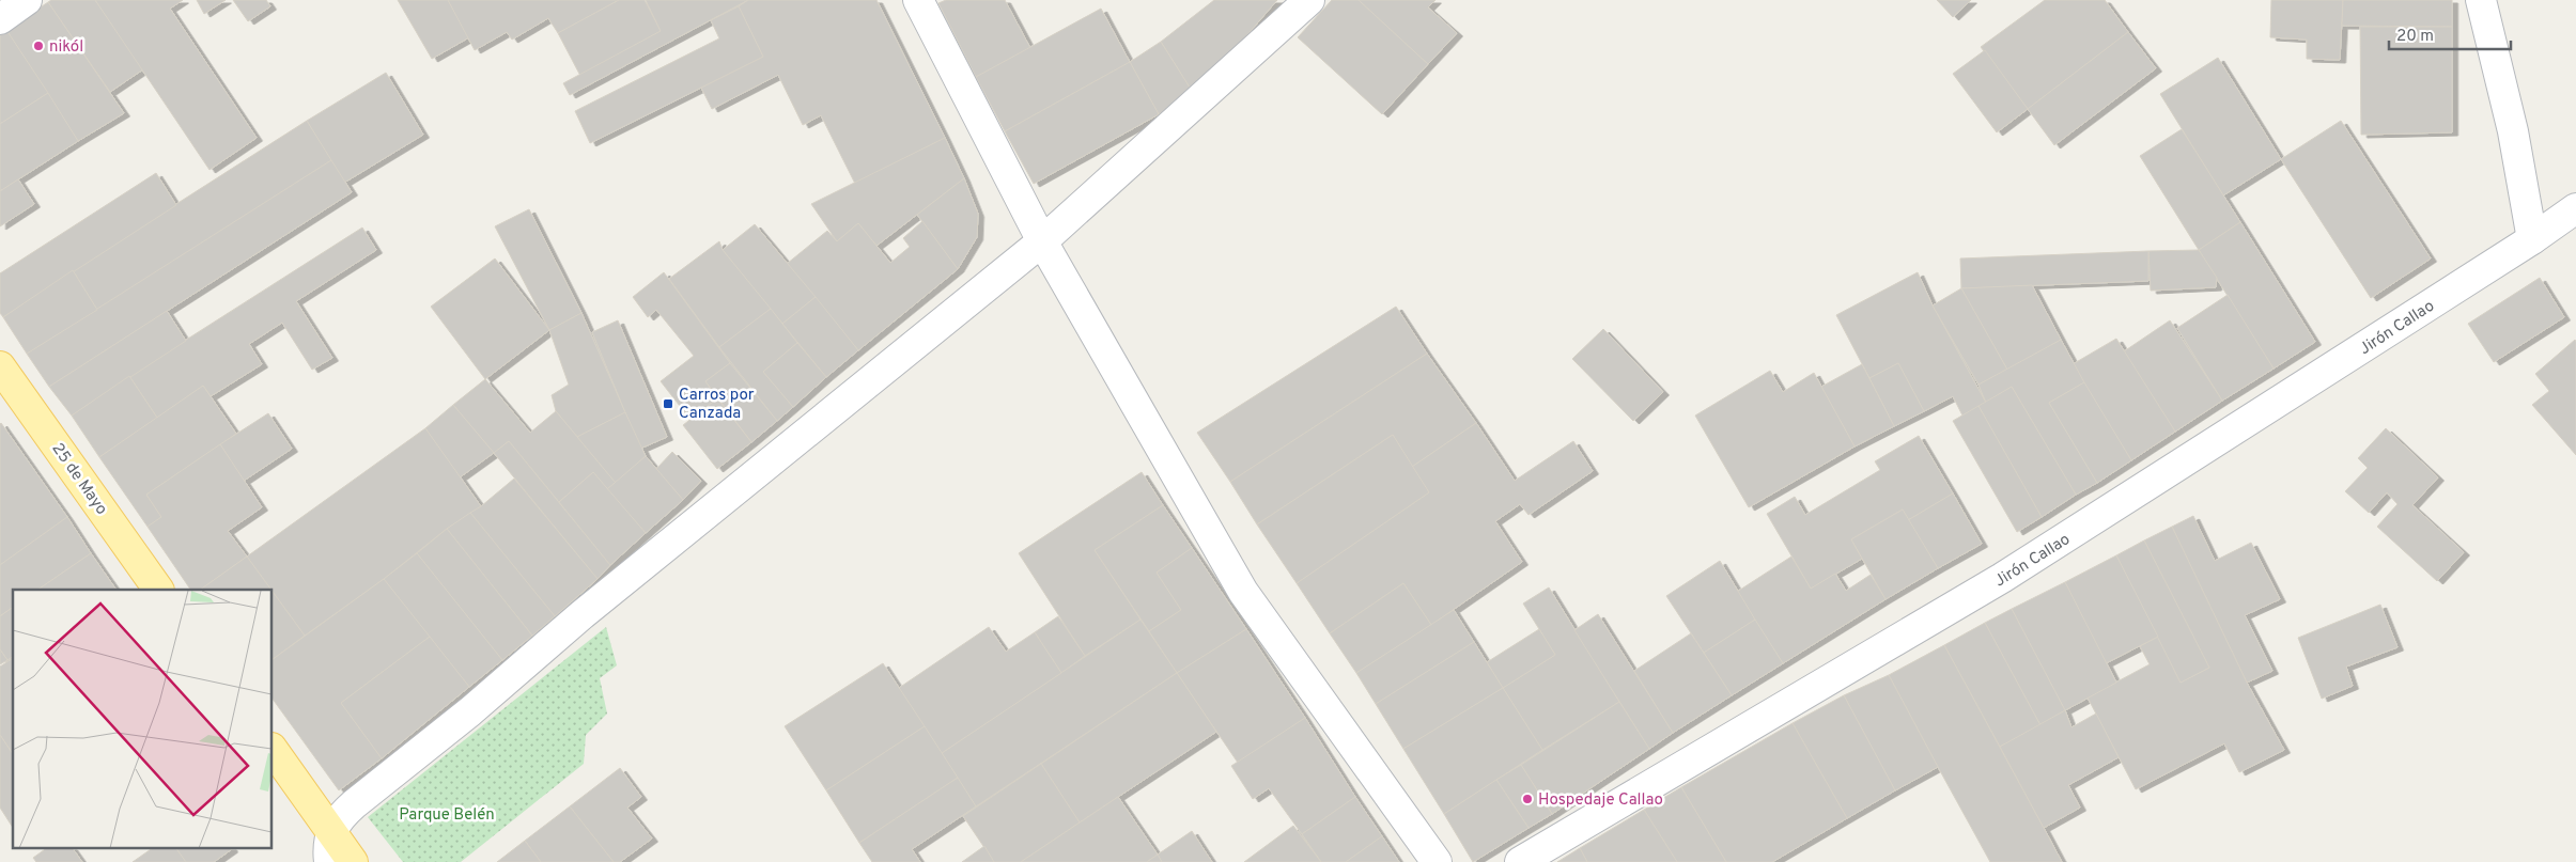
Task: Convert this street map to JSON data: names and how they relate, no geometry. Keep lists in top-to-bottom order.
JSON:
{
  "streets": {
    "main road": ["25 de Mayo"],
    "street": ["Jirón Callao"]
  },
  "parks": ["Parque Belén"],
  "places": {
    "other": ["nikól", "Hospedaje Callao"],
    "transit": ["Carros por Canzada"]
  },
  "scale_bar": "20 m"
}
